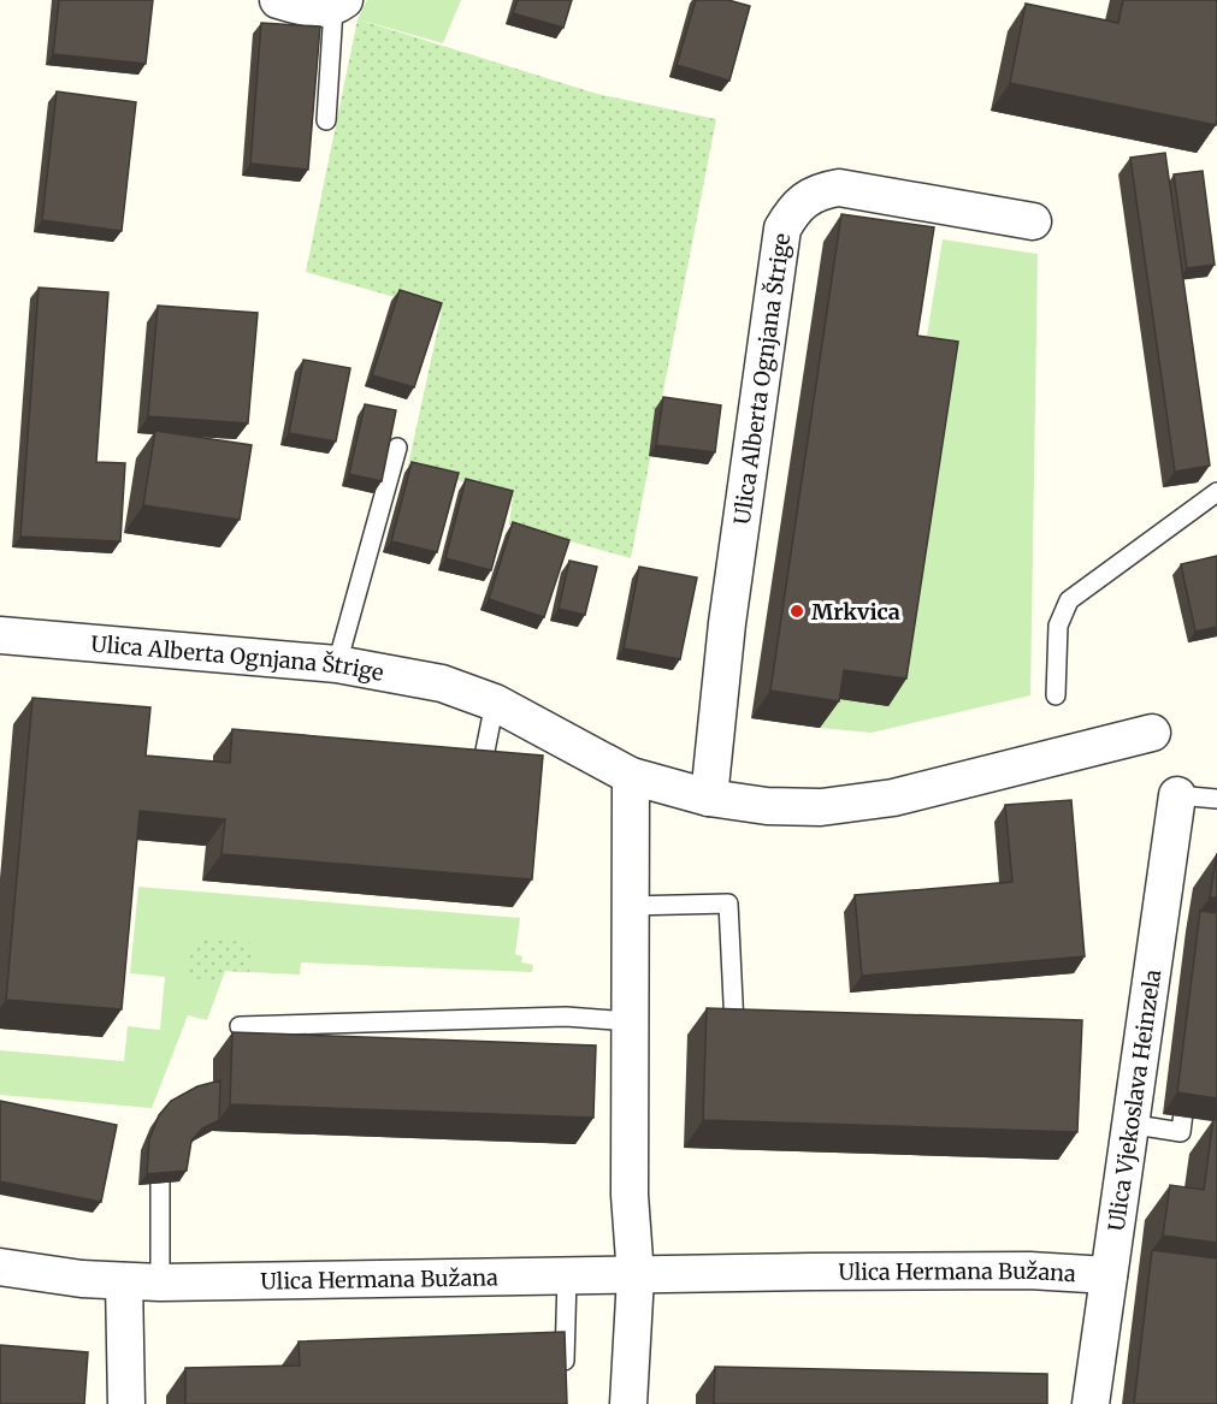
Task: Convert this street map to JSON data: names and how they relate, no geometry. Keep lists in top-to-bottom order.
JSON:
{
  "streets": {
    "street": ["Ulica Alberta Ognjana Štrige", "Ulica Vjekoslava Heinzela", "Ulica Hermana Bužana"]
  },
  "crossings": [
    ["Ulica Vjekoslava Heinzela", "Ulica Hermana Bužana"]
  ],
  "places": ["Mrkvica"]
}
